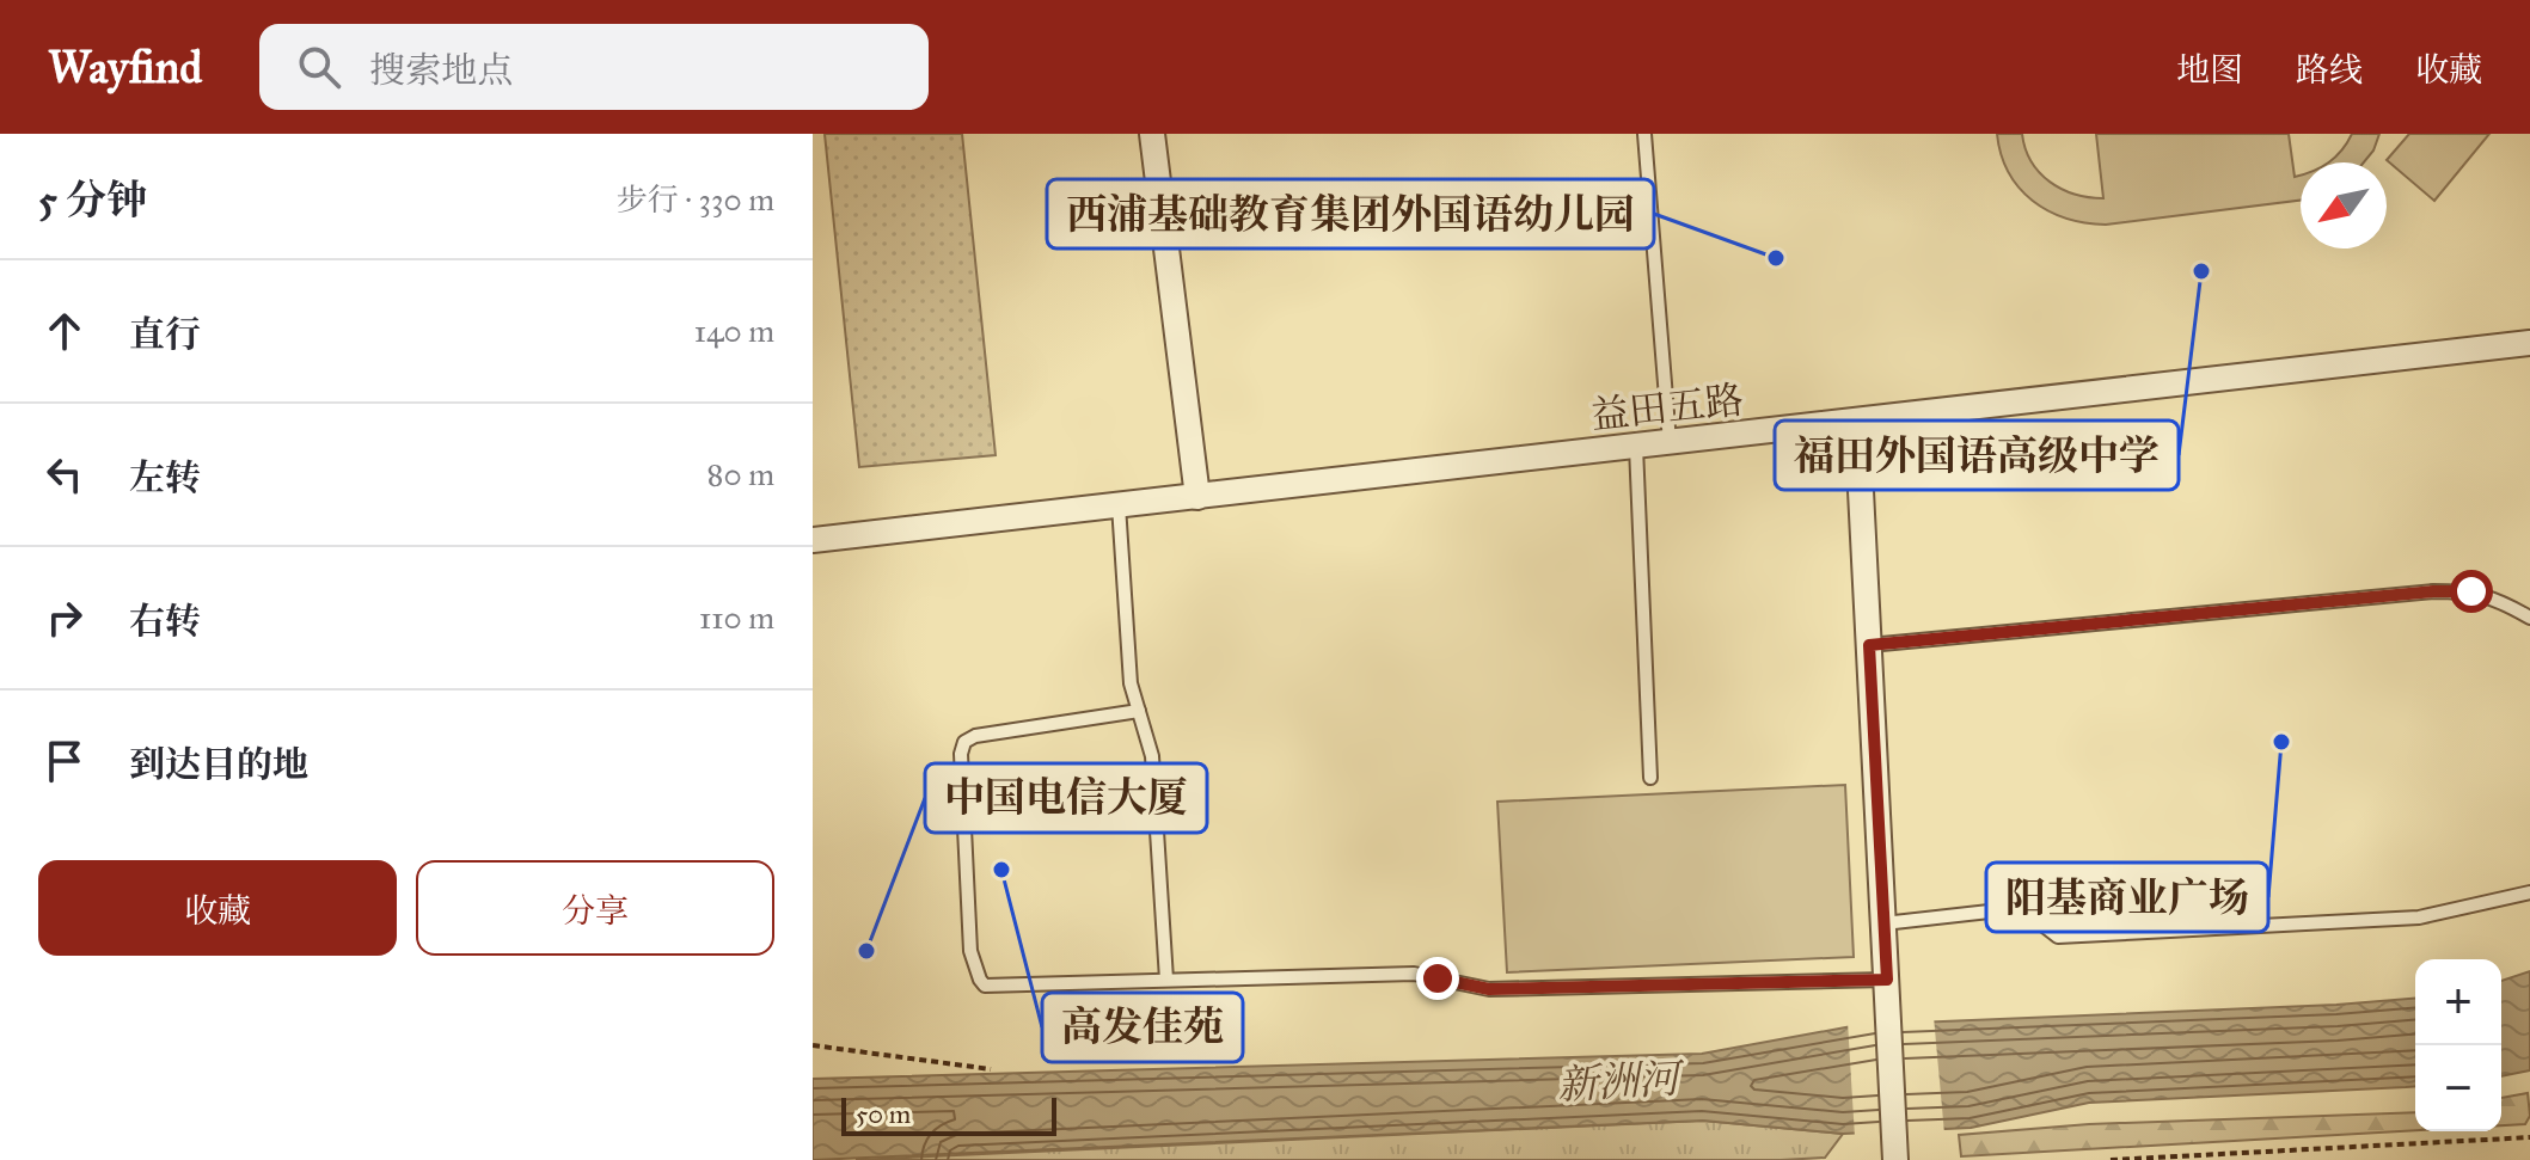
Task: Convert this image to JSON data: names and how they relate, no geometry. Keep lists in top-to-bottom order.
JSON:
{
  "streets": {
    "street": ["益田五路"]
  },
  "water": ["新洲河"],
  "places": [
    "西浦基础教育集团外国语幼儿园",
    "福田外国语高级中学",
    "阳基商业广场",
    "高发佳苑",
    "中国电信大厦"
  ],
  "scale_bar": "50 m",
  "north": "bottom left",
  "page": {
    "header": "Wayfind",
    "search": "搜索地点",
    "nav": ["地图", "路线", "收藏"],
    "heading": ["5 分钟", "步行 · 330 m"],
    "list": [
      ["直行", "140 m"],
      ["左转", "80 m"],
      ["右转", "110 m"],
      "到达目的地"
    ],
    "buttons": ["收藏", "分享"],
    "map_buttons": ["+", "−"],
    "scale": "50 m"
  }
}
